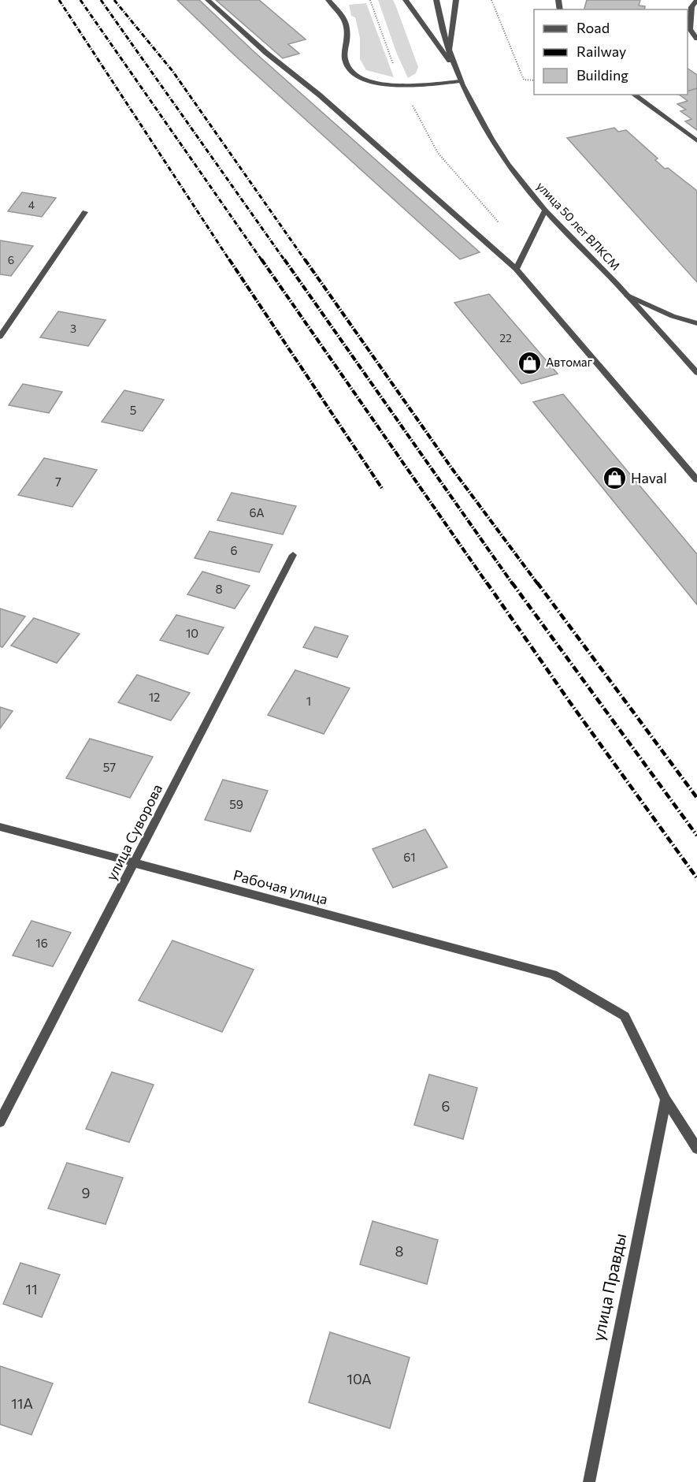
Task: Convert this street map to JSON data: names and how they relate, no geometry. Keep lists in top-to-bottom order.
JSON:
{
  "streets": {
    "street": [
      "улица 50 лет ВЛКСМ",
      "улица Суворова",
      "Рабочая улица",
      "улица Правды"
    ]
  },
  "crossings": [
    ["улица Суворова", "Рабочая улица"],
    ["Рабочая улица", "улица Правды"]
  ],
  "places": {
    "shop": ["Автомаг", "Haval"]
  },
  "house_numbers": [
    "4",
    "6",
    "3",
    "22",
    "5",
    "7",
    "6А",
    "6",
    "8",
    "10",
    "12",
    "1",
    "57",
    "59",
    "61",
    "16",
    "6",
    "9",
    "8",
    "11",
    "10А",
    "11А"
  ],
  "legend": ["Road", "Railway", "Building"]
}
